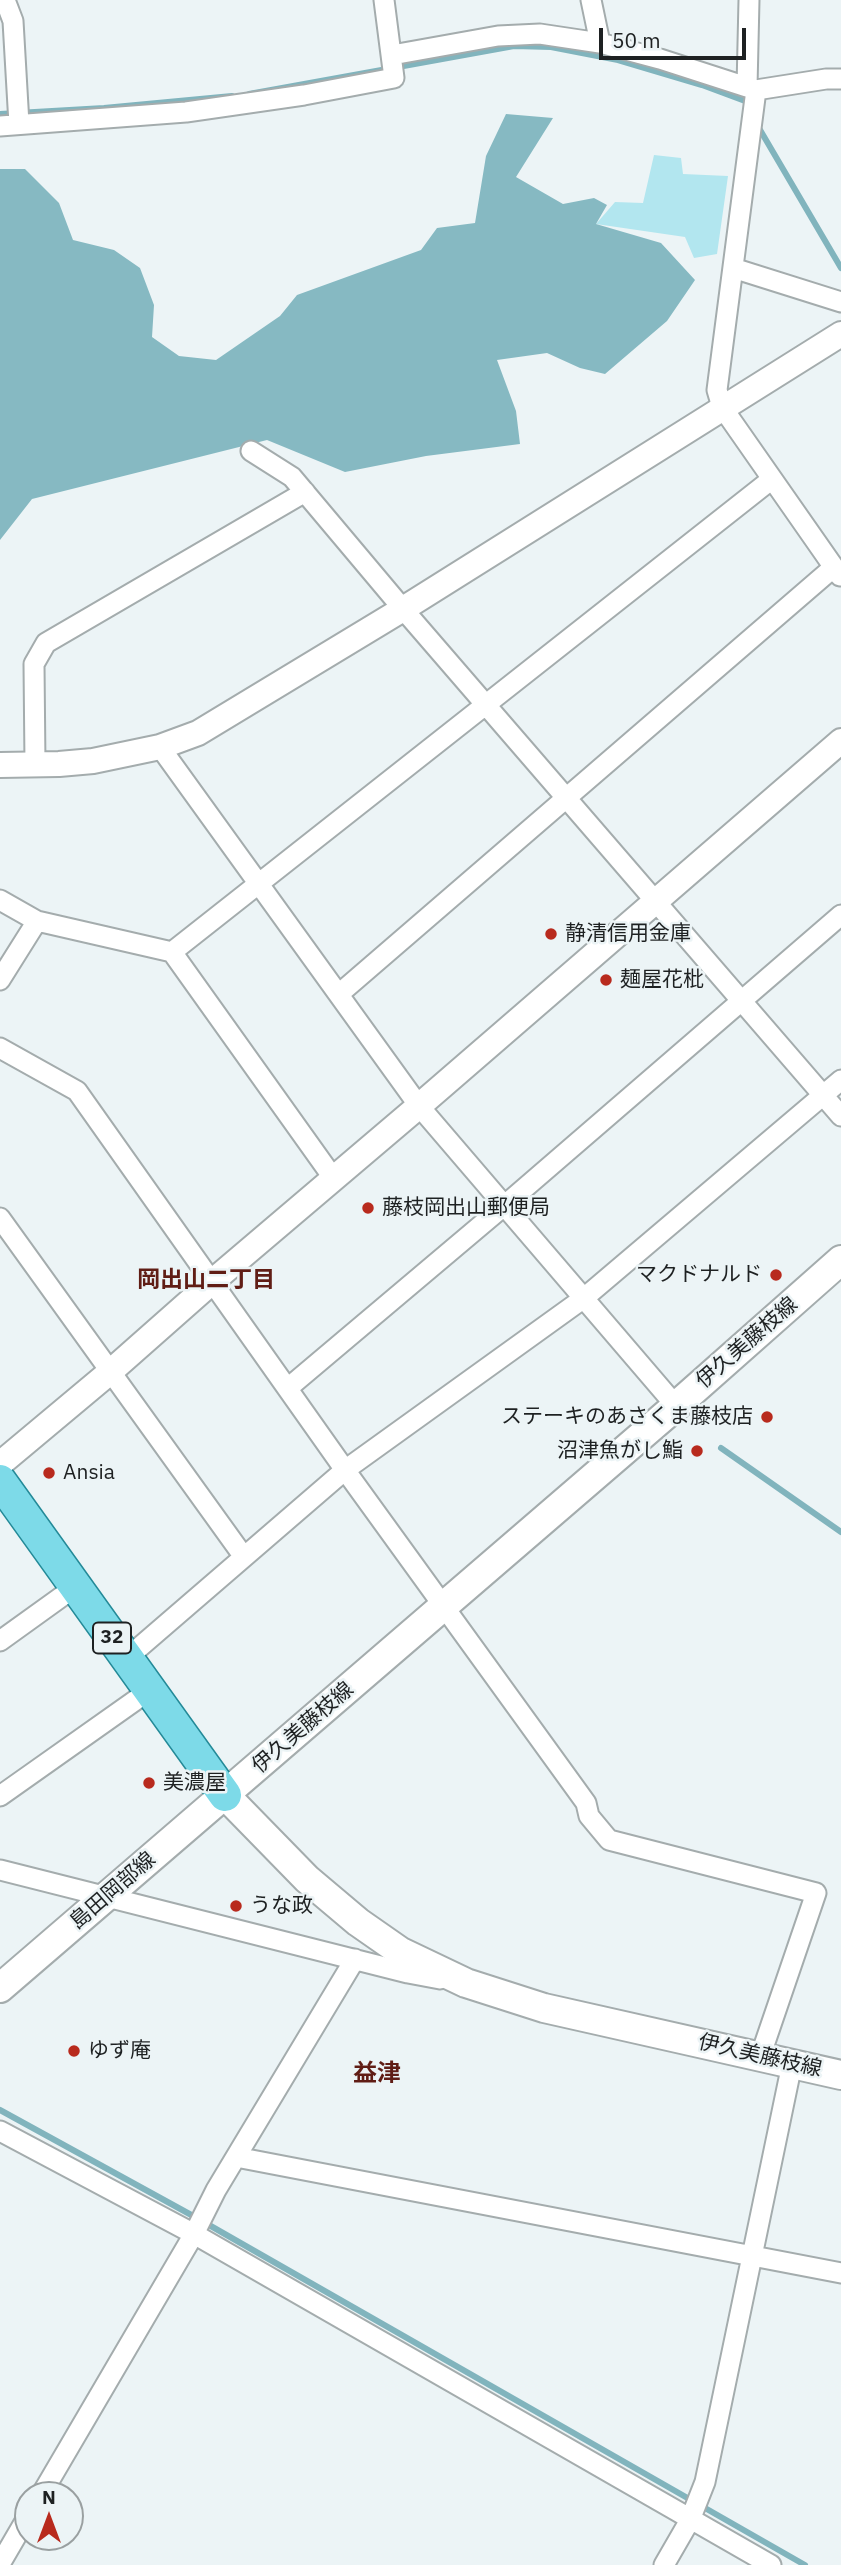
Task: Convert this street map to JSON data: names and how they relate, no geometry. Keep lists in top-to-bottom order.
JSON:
{
  "streets": {
    "main road": ["伊久美藤枝線", "32", "島田岡部線"]
  },
  "crossings": [
    ["伊久美藤枝線", "32"],
    ["伊久美藤枝線", "島田岡部線"],
    ["32", "島田岡部線"]
  ],
  "districts": ["岡出山二丁目", "益津"],
  "places": [
    "静清信用金庫",
    "麺屋花枇",
    "藤枝岡出山郵便局",
    "マクドナルド",
    "ステーキのあさくま藤枝店",
    "沼津魚がし鮨",
    "Ansia",
    "美濃屋",
    "うな政",
    "ゆず庵"
  ],
  "scale_bar": "50 m",
  "north": "top"
}
